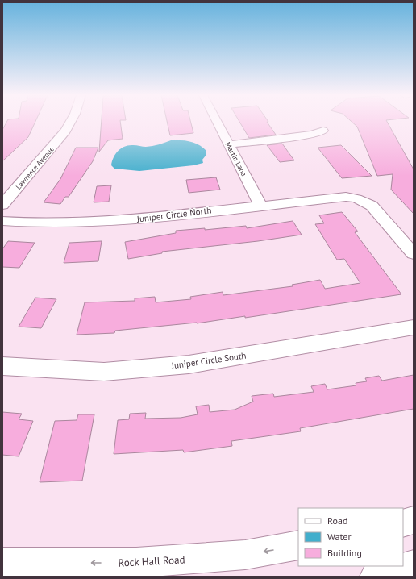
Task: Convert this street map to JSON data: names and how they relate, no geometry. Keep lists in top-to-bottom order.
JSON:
{
  "streets": {
    "street": [
      "Martin Lane",
      "Lawrence Avenue",
      "Juniper Circle North",
      "Juniper Circle South",
      "Rock Hall Road"
    ]
  },
  "crossings": [
    ["Martin Lane", "Juniper Circle North"]
  ],
  "one_way": ["Rock Hall Road"],
  "legend": ["Road", "Water", "Building"]
}
